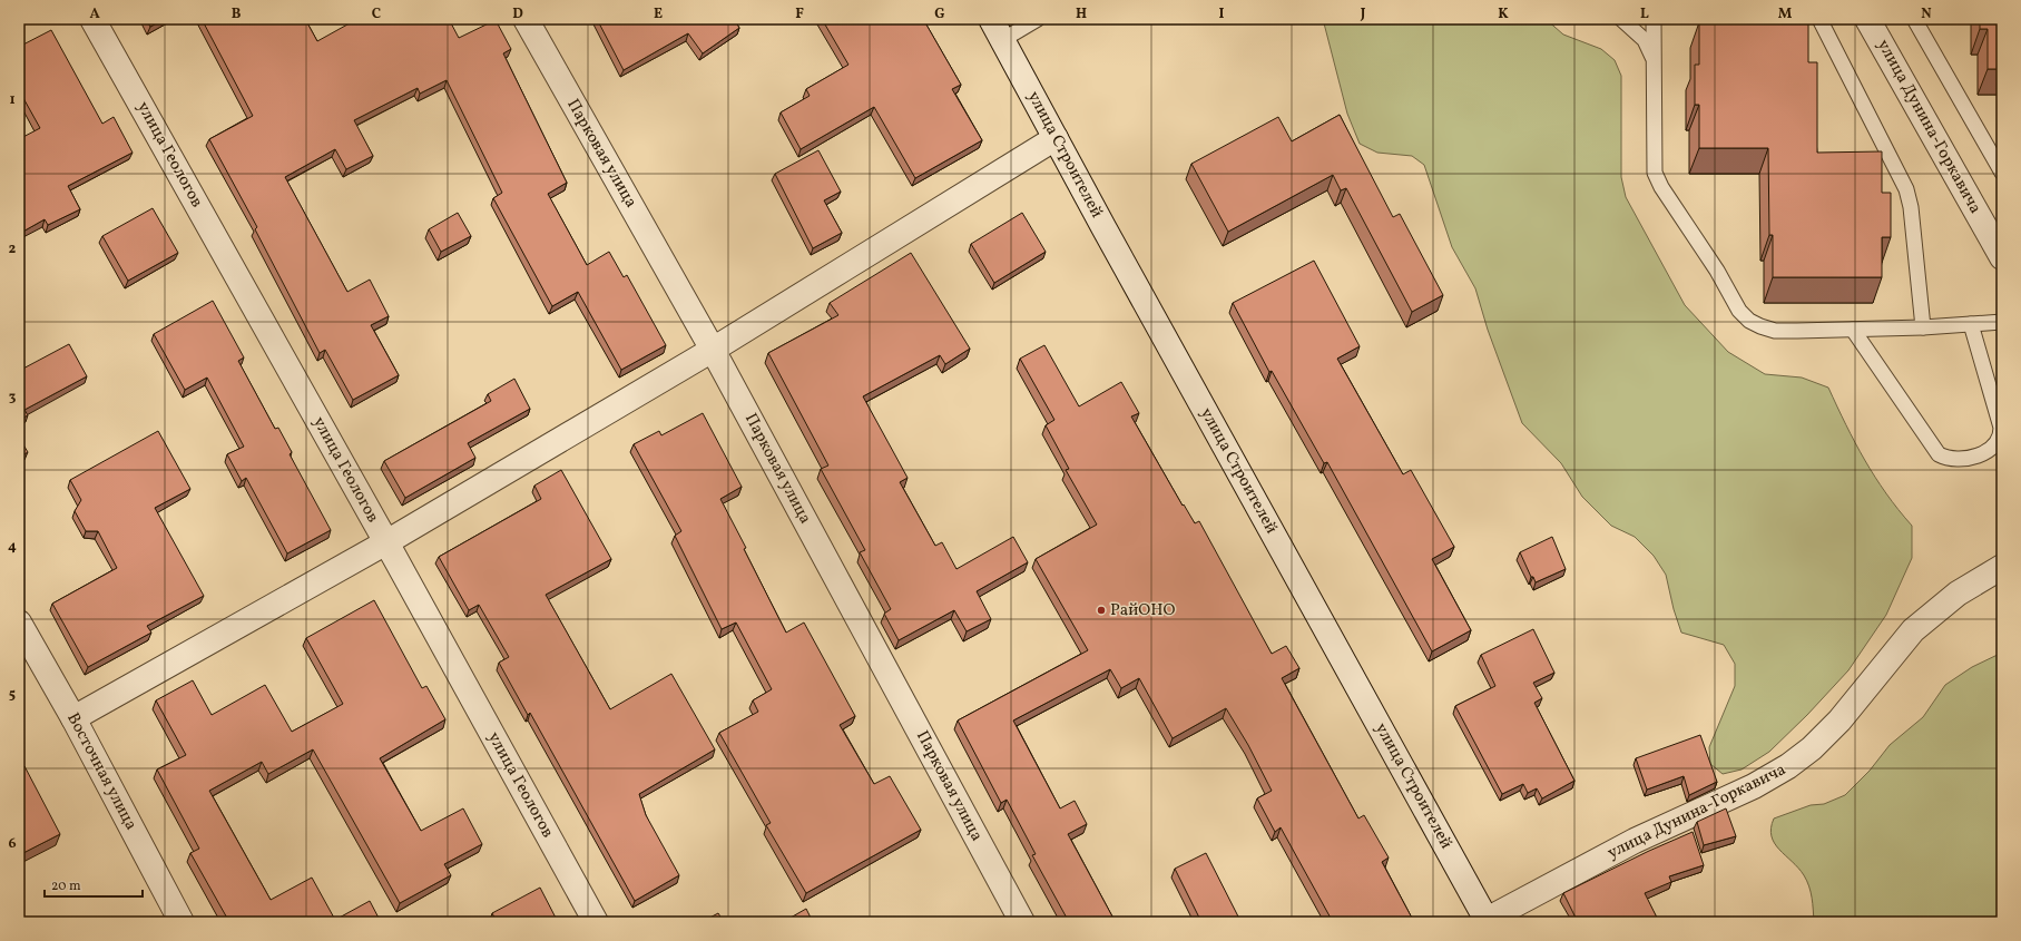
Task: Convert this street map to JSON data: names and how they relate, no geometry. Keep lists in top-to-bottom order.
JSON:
{
  "streets": {
    "street": [
      "улица Дунина-Горкавича",
      "Парковая улица",
      "улица Геологов",
      "улица Строителей",
      "Восточная улица"
    ]
  },
  "crossings": [
    ["улица Дунина-Горкавича", "улица Строителей"]
  ],
  "places": ["РайОНО"],
  "scale_bar": "20 m",
  "grid": {
    "columns": [
      "A",
      "B",
      "C",
      "D",
      "E",
      "F",
      "G",
      "H",
      "I",
      "J",
      "K",
      "L",
      "M",
      "N"
    ],
    "rows": [
      "1",
      "2",
      "3",
      "4",
      "5",
      "6"
    ]
  }
}
